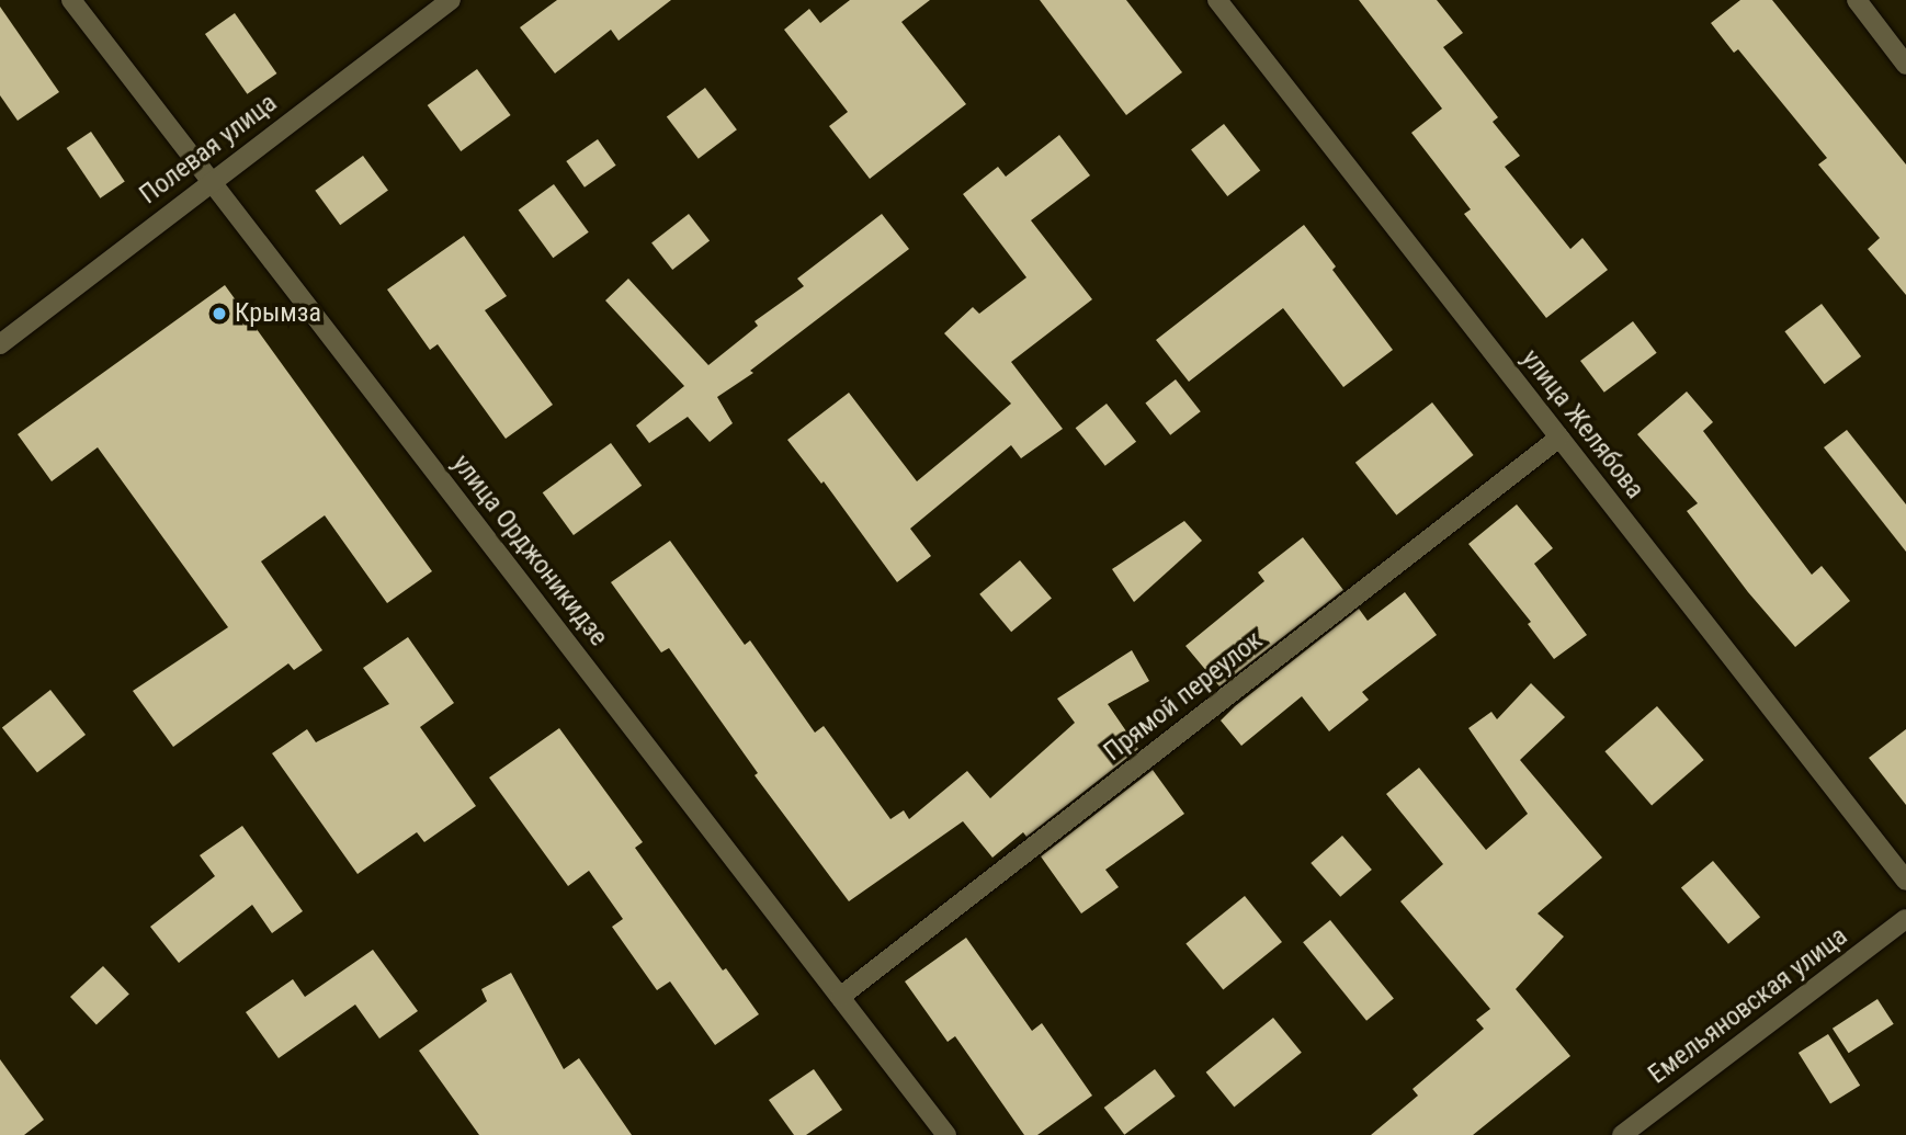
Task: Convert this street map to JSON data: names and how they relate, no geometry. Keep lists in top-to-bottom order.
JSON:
{
  "streets": {
    "street": [
      "Полевая улица",
      "улица Желябова",
      "улица Орджоникидзе",
      "Прямой переулок",
      "Емельяновская улица"
    ]
  },
  "crossings": [
    ["Полевая улица", "улица Орджоникидзе"],
    ["улица Желябова", "Прямой переулок"],
    ["улица Орджоникидзе", "Прямой переулок"]
  ],
  "places": ["Крымза"]
}
